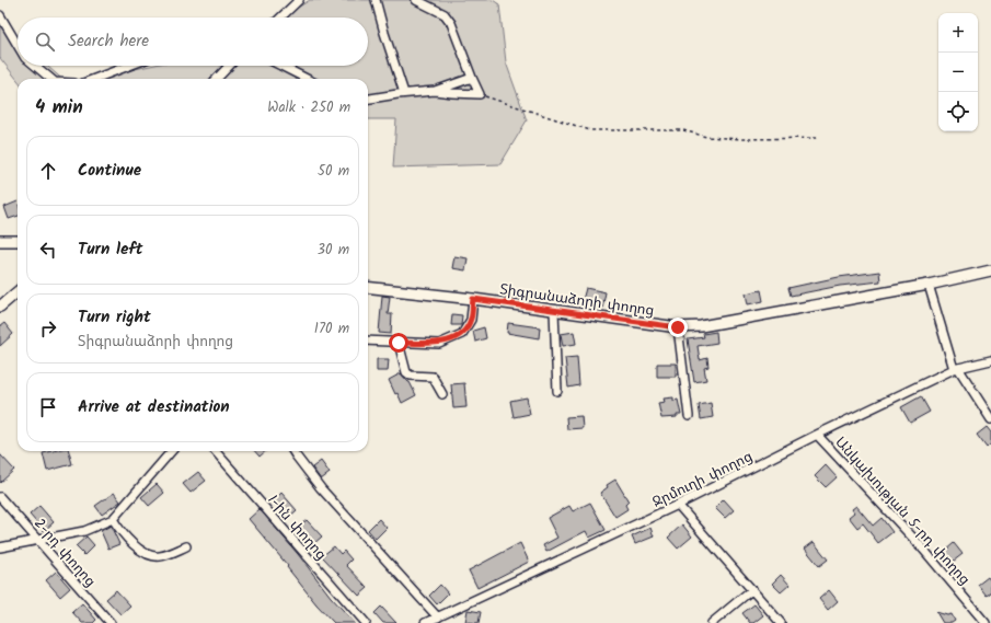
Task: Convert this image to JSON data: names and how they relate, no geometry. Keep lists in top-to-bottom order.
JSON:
{
  "streets": {
    "main road": ["Տիգրանաձորի փողոց"],
    "street": [
      "Ջրմուղի փողոց",
      "Անկախության 5-րդ փողոց",
      "1-ին փողոց",
      "2-րդ փողոց"
    ]
  },
  "crossings": [
    ["Ջրմուղի փողոց", "Անկախության 5-րդ փողոց"]
  ],
  "page": {
    "map_buttons": ["+", "−"],
    "search": "Search here",
    "heading": ["4 min", "Walk · 250 m"],
    "list": [
      ["Continue", "50 m"],
      ["Turn left", "30 m"],
      ["Turn right", "Տիգրանաձորի փողոց", "170 m"],
      "Arrive at destination"
    ]
  }
}
